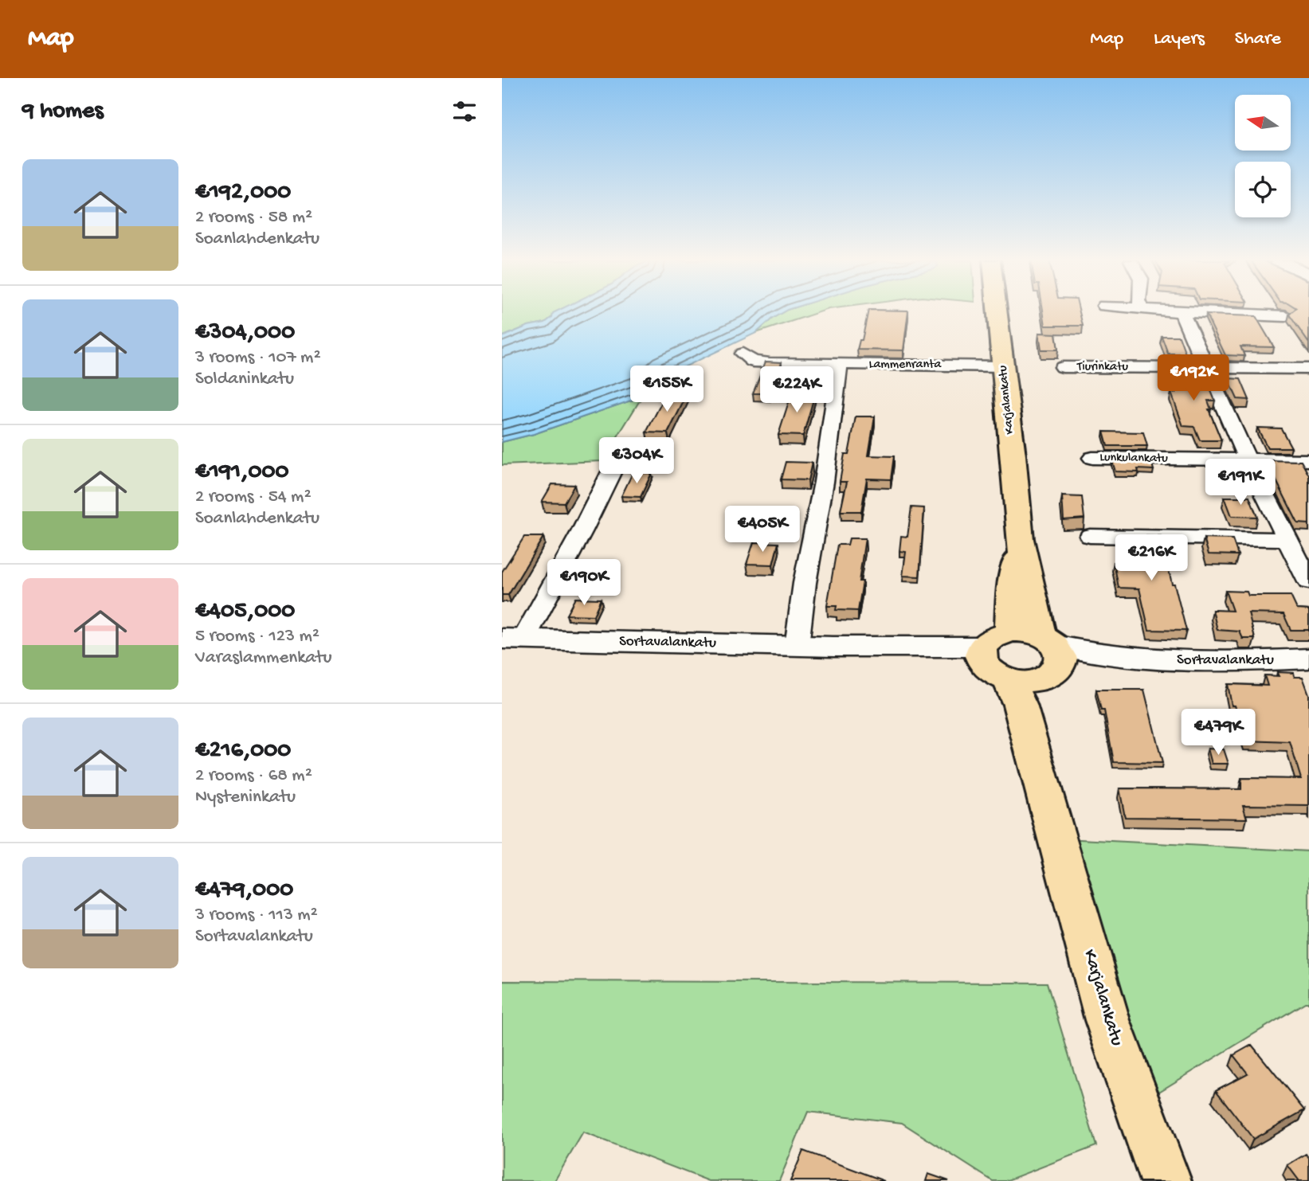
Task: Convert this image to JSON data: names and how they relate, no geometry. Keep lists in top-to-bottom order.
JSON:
{
  "streets": {
    "main road": ["Karjalankatu"],
    "street": [
      "Lammenranta",
      "Tiurinkatu",
      "Lunkulankatu",
      "Sortavalankatu"
    ]
  },
  "crossings": [
    ["Lammenranta", "Karjalankatu"],
    ["Karjalankatu", "Sortavalankatu"]
  ],
  "north": "left",
  "page": {
    "header": "Map",
    "nav": ["Map", "Layers", "Share"],
    "heading": "9 homes",
    "list": [
      {
        "name": "€192,000",
        "note": "2 rooms · 58 m² · Soanlahdenkatu"
      },
      {
        "name": "€304,000",
        "note": "3 rooms · 107 m² · Soldaninkatu"
      },
      {
        "name": "€191,000",
        "note": "2 rooms · 54 m² · Soanlahdenkatu"
      },
      {
        "name": "€405,000",
        "note": "5 rooms · 123 m² · Varaslammenkatu"
      },
      {
        "name": "€216,000",
        "note": "2 rooms · 68 m² · Nysteninkatu"
      },
      {
        "name": "€479,000",
        "note": "3 rooms · 113 m² · Sortavalankatu"
      }
    ],
    "price": [
      "€192K",
      "€155K",
      "€224K",
      "€304K",
      "€191K",
      "€405K",
      "€216K",
      "€190K",
      "€479K"
    ]
  }
}
